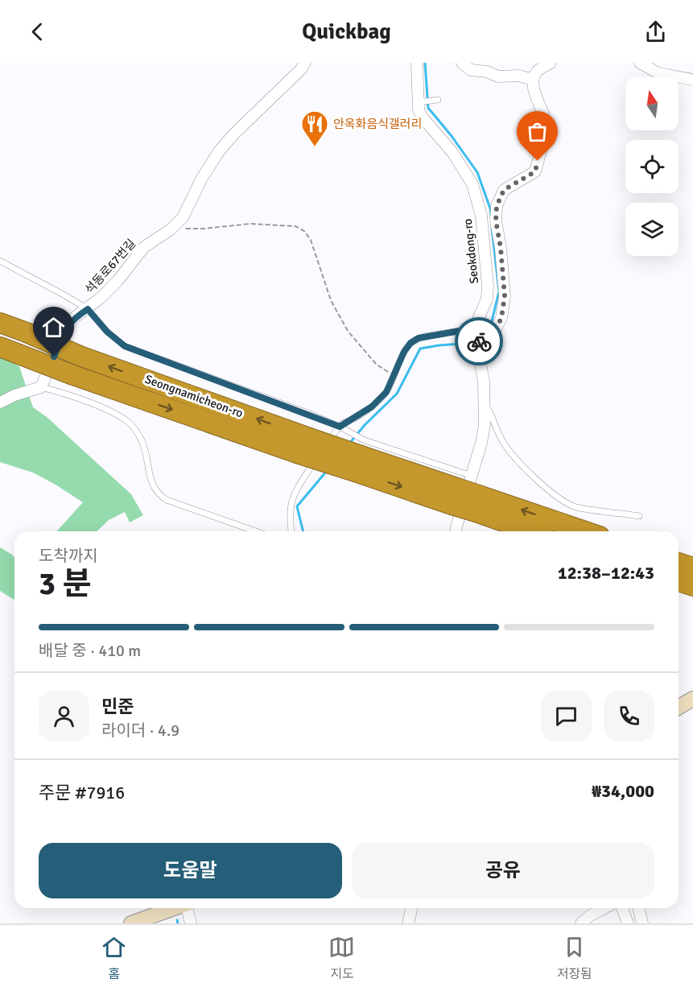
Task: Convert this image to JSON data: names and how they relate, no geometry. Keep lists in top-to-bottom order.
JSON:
{
  "streets": {
    "highway": ["Seongnamicheon-ro"],
    "street": ["Seokdong-ro", "석동로67번길"]
  },
  "places": {
    "restaurant": ["안옥화음식갤러리"]
  },
  "north": "top",
  "page": {
    "header": "Quickbag",
    "heading": ["3 분", "도착까지", "12:38–12:43"],
    "panel": [
      "민준",
      "라이더 · 4.9",
      "주문 #7916",
      "₩34,000"
    ],
    "bar": "배달 중 · 410 m",
    "buttons": ["도움말", "공유"],
    "tabs": ["홈", "지도", "저장됨"]
  }
}
